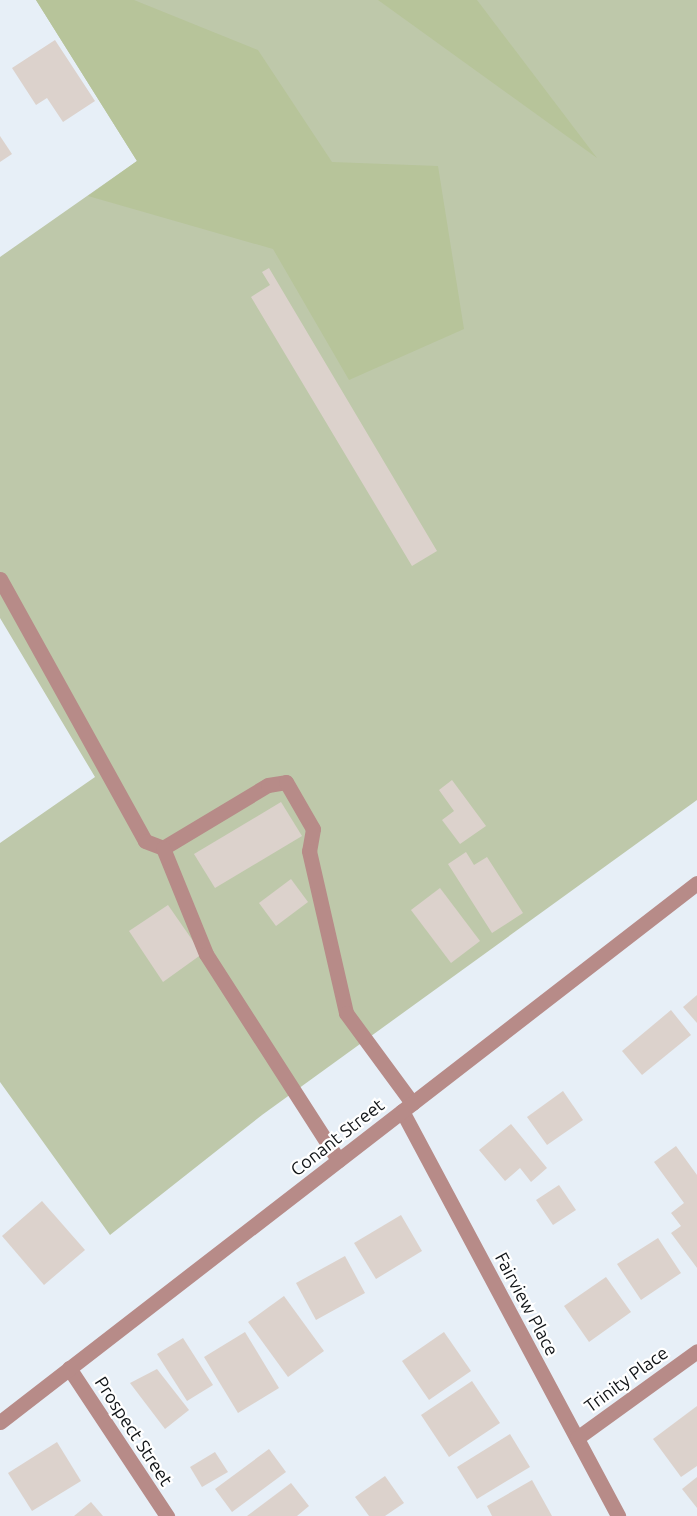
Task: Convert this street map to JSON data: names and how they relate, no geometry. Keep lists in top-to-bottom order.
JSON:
{
  "streets": {
    "street": [
      "Conant Street",
      "Fairview Place",
      "Trinity Place",
      "Prospect Street"
    ]
  },
  "crossings": [
    ["Conant Street", "Fairview Place"],
    ["Conant Street", "Prospect Street"],
    ["Fairview Place", "Trinity Place"]
  ]
}
